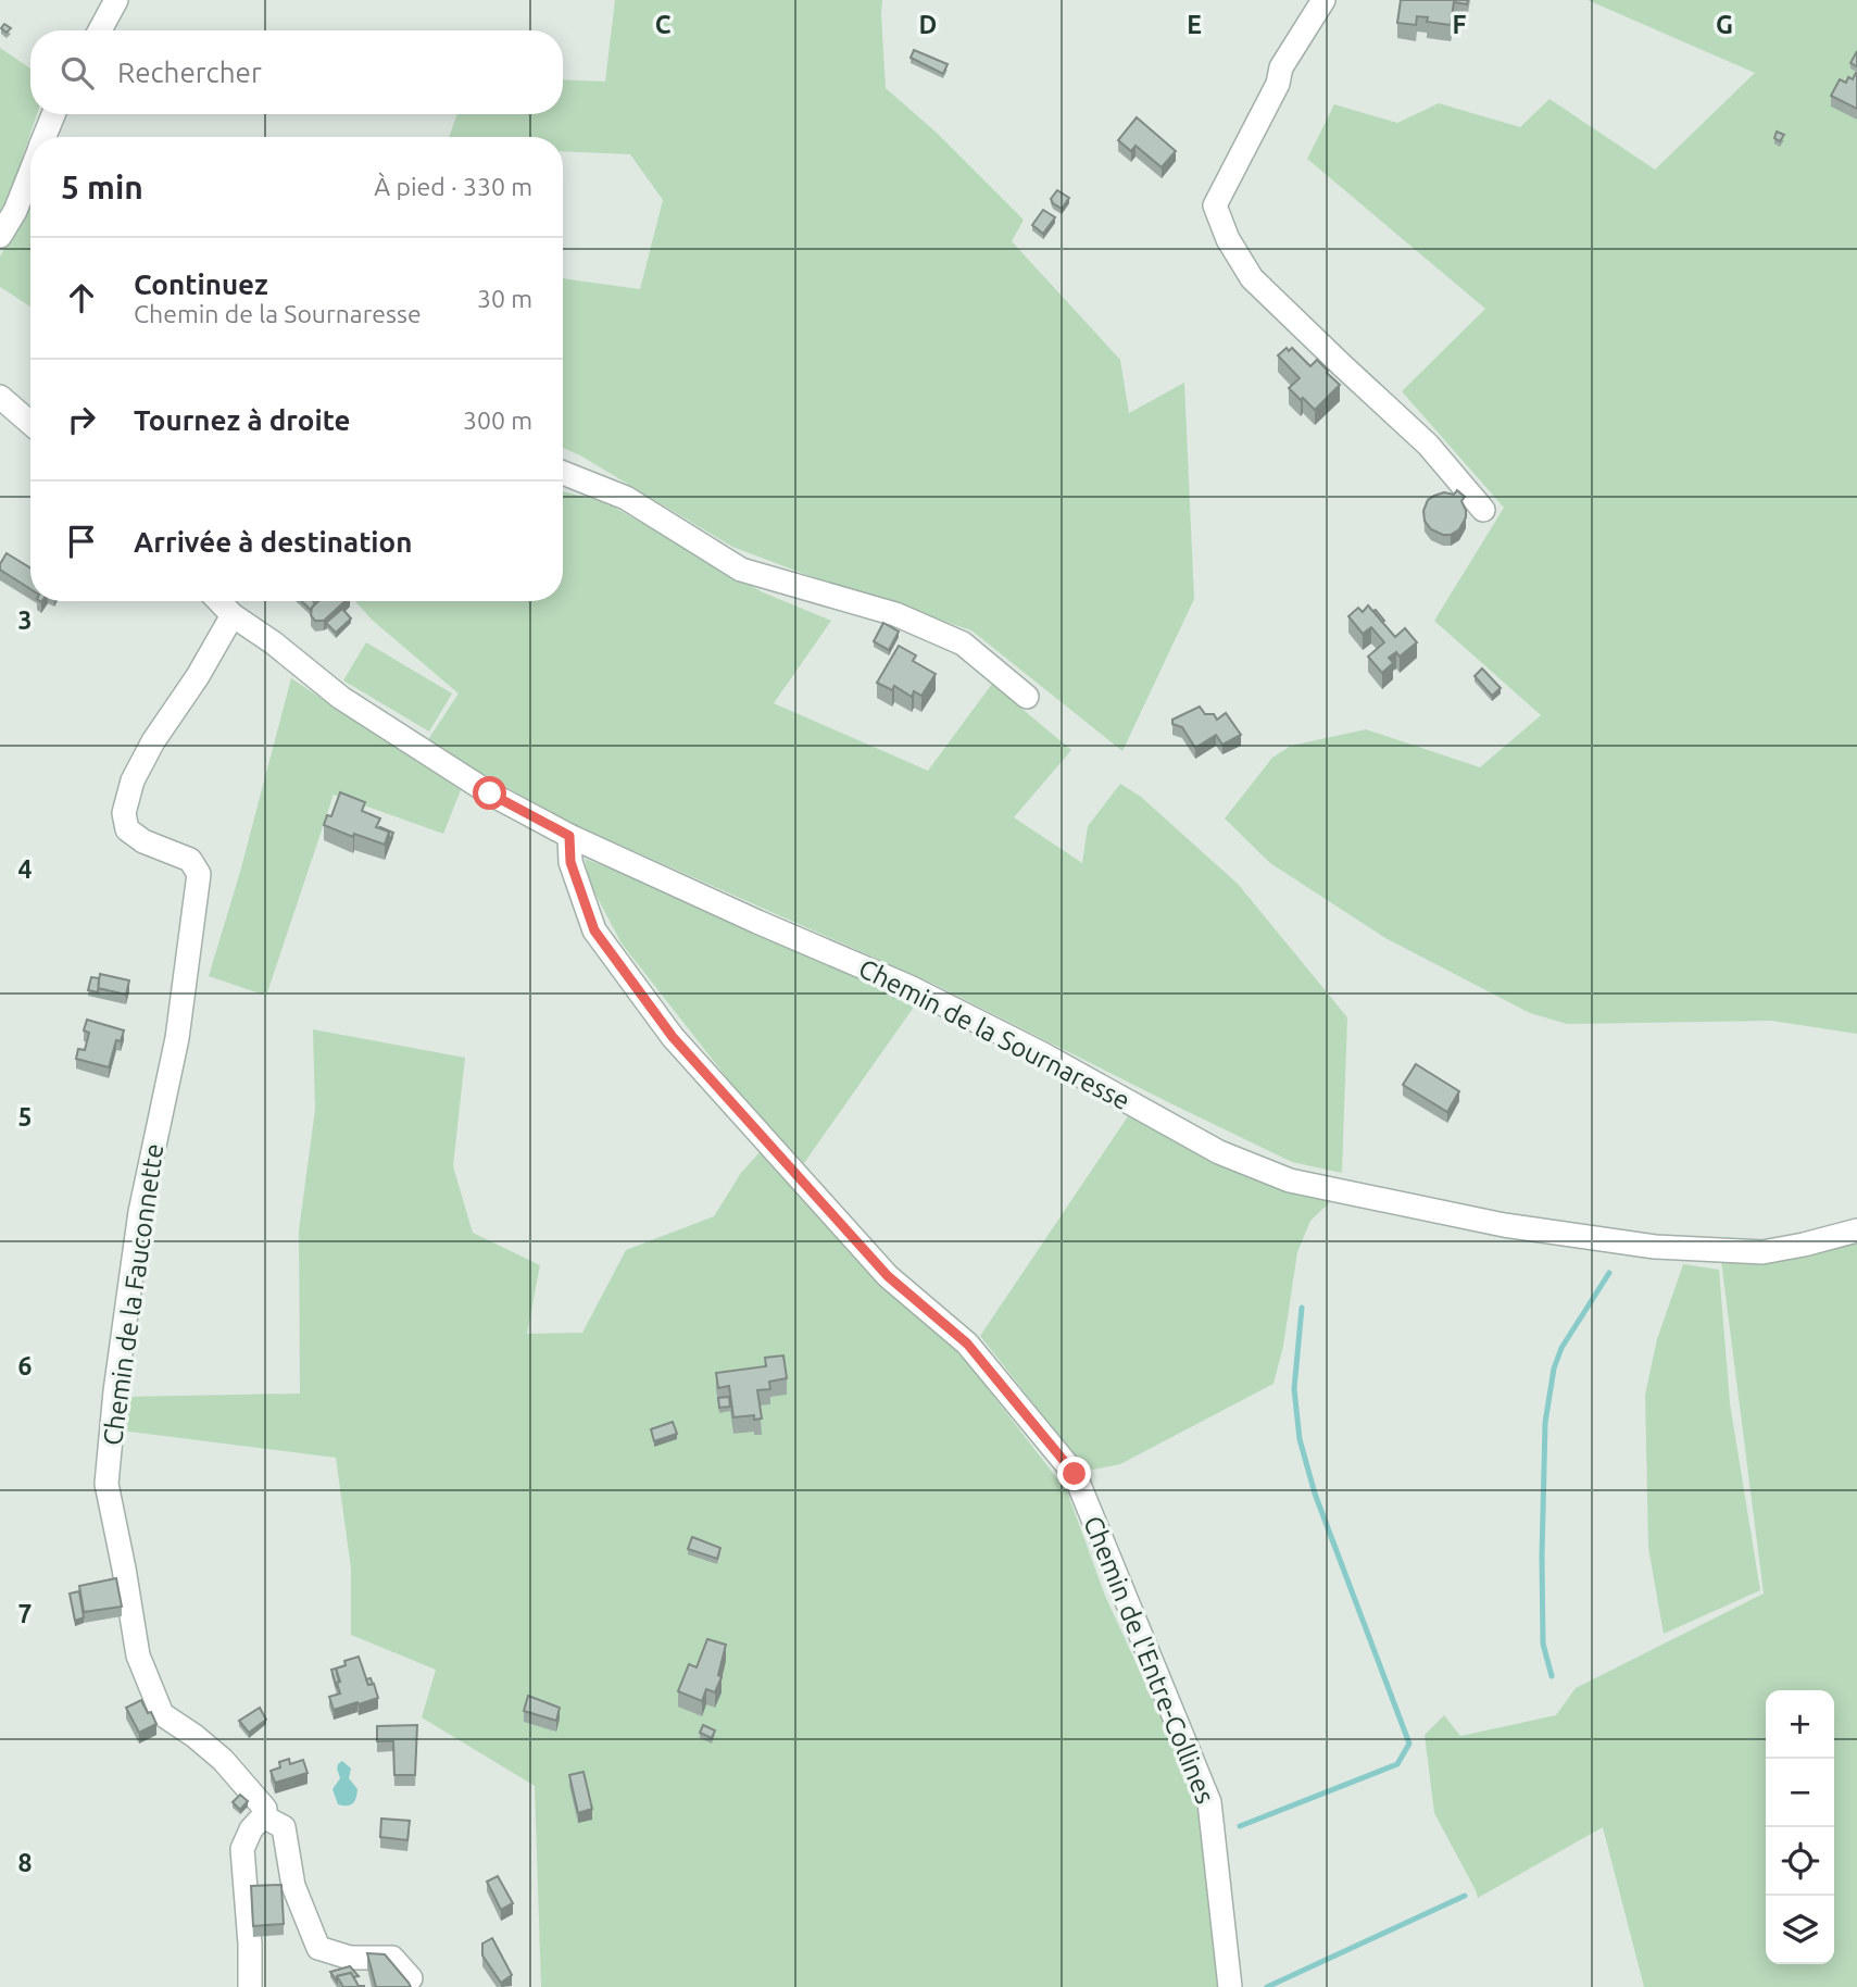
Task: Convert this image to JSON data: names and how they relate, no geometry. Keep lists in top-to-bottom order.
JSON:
{
  "streets": {
    "street": ["Chemin de la Sournaresse", "Chemin de la Fauconnette", "Chemin de l'Entre-Collines"]
  },
  "crossings": [
    ["Chemin de la Sournaresse", "Chemin de la Fauconnette"],
    ["Chemin de la Sournaresse", "Chemin de l'Entre-Collines"]
  ],
  "page": {
    "search": "Rechercher",
    "heading": ["5 min", "À pied · 330 m"],
    "list": [
      ["Continuez", "Chemin de la Sournaresse", "30 m"],
      ["Tournez à droite", "300 m"],
      "Arrivée à destination"
    ],
    "map_buttons": ["+", "−"]
  },
  "grid": {
    "columns": [
      "C",
      "D",
      "E",
      "F",
      "G"
    ],
    "rows": [
      "3",
      "4",
      "5",
      "6",
      "7",
      "8"
    ]
  }
}
